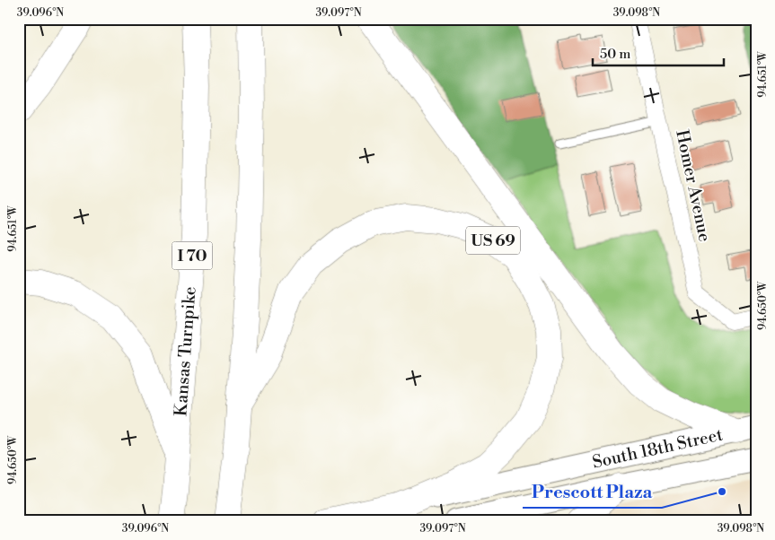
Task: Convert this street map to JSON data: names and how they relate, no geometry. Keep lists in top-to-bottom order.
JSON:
{
  "streets": {
    "highway": ["US 69", "I 70", "Kansas Turnpike"],
    "main road": ["South 18th Street"],
    "street": ["Homer Avenue"]
  },
  "crossings": [
    ["US 69", "South 18th Street"]
  ],
  "places": ["Prescott Plaza"],
  "scale_bar": "50 m",
  "coordinates": [
    "39.096°N",
    "39.097°N",
    "39.098°N",
    "94.651°W",
    "94.650°W"
  ]
}
